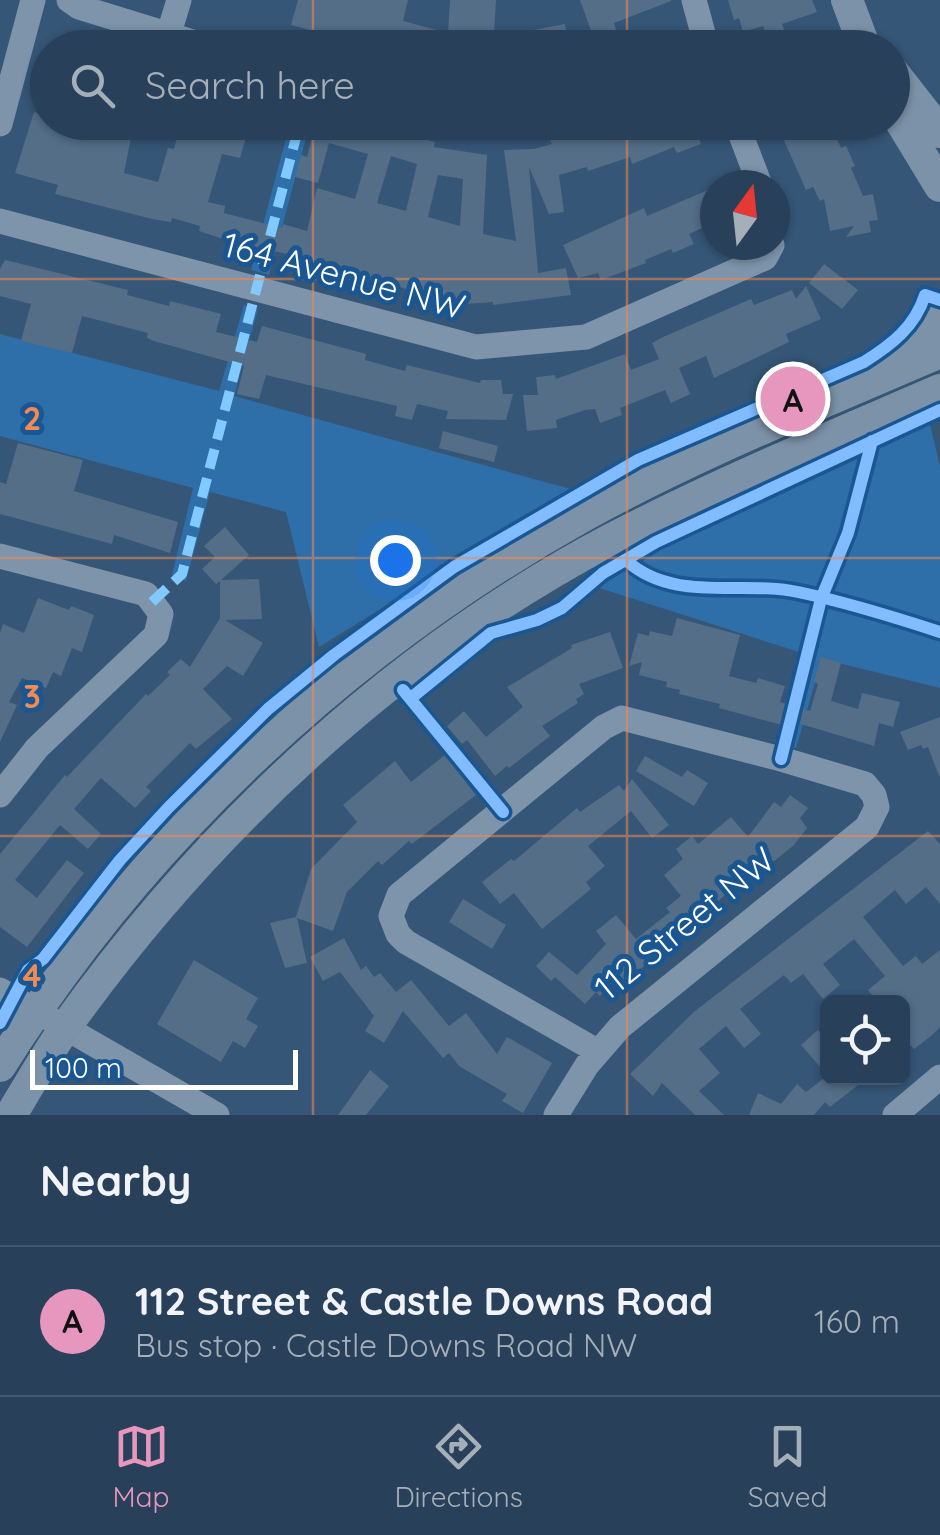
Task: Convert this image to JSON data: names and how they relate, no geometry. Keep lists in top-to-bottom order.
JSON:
{
  "streets": {
    "street": ["164 Avenue NW", "112 Street NW"]
  },
  "scale_bar": "100 m",
  "north": "top",
  "page": {
    "search": "Search here",
    "pins": "A",
    "scale": "100 m",
    "heading": "Nearby",
    "list": [
      {
        "mark": "A",
        "name": "112 Street & Castle Downs Road",
        "note": "Bus stop · Castle Downs Road NW",
        "value": "160 m"
      }
    ],
    "nav": ["Map", "Directions", "Saved"]
  },
  "grid": {
    "rows": ["2", "3", "4"]
  }
}
